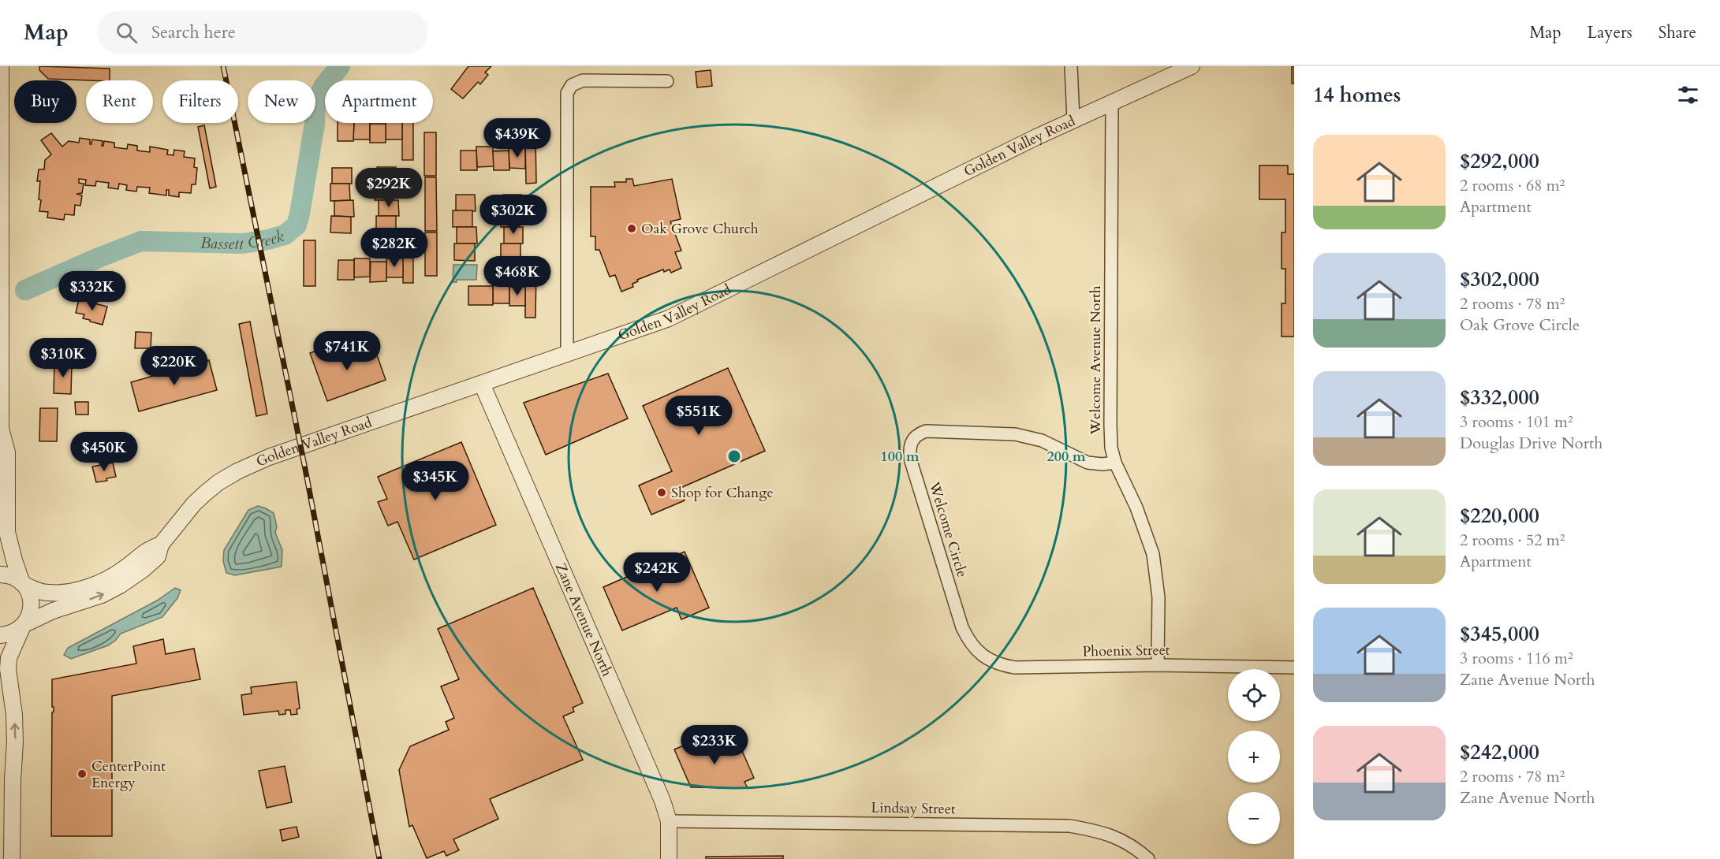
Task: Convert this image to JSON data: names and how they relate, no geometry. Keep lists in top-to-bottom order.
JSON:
{
  "streets": {
    "street": [
      "Golden Valley Road",
      "Welcome Avenue North",
      "Welcome Circle",
      "Zane Avenue North",
      "Phoenix Street",
      "Lindsay Street"
    ]
  },
  "crossings": [
    ["Golden Valley Road", "Welcome Avenue North"],
    ["Golden Valley Road", "Zane Avenue North"],
    ["Welcome Avenue North", "Welcome Circle"],
    ["Welcome Avenue North", "Phoenix Street"],
    ["Welcome Circle", "Phoenix Street"],
    ["Zane Avenue North", "Lindsay Street"]
  ],
  "water": ["Bassett Creek"],
  "places": ["Oak Grove Church", "Shop for Change", "CenterPoint Energy"],
  "page": {
    "header": "Map",
    "search": "Search here",
    "nav": ["Map", "Layers", "Share"],
    "heading": "14 homes",
    "chip": [
      "Buy",
      "Rent",
      "Filters",
      "New",
      "Apartment"
    ],
    "price": [
      "$439K",
      "$292K",
      "$302K",
      "$282K",
      "$468K",
      "$332K",
      "$741K",
      "$310K",
      "$220K",
      "$551K",
      "$450K",
      "$345K",
      "$242K",
      "$233K"
    ],
    "list": [
      {
        "name": "$292,000",
        "note": "2 rooms · 68 m² · Apartment"
      },
      {
        "name": "$302,000",
        "note": "2 rooms · 78 m² · Oak Grove Circle"
      },
      {
        "name": "$332,000",
        "note": "3 rooms · 101 m² · Douglas Drive North"
      },
      {
        "name": "$220,000",
        "note": "2 rooms · 52 m² · Apartment"
      },
      {
        "name": "$345,000",
        "note": "3 rooms · 116 m² · Zane Avenue North"
      },
      {
        "name": "$242,000",
        "note": "2 rooms · 78 m² · Zane Avenue North"
      }
    ],
    "map_buttons": ["+", "−"]
  },
  "rings": ["100 m", "200 m"]
}
